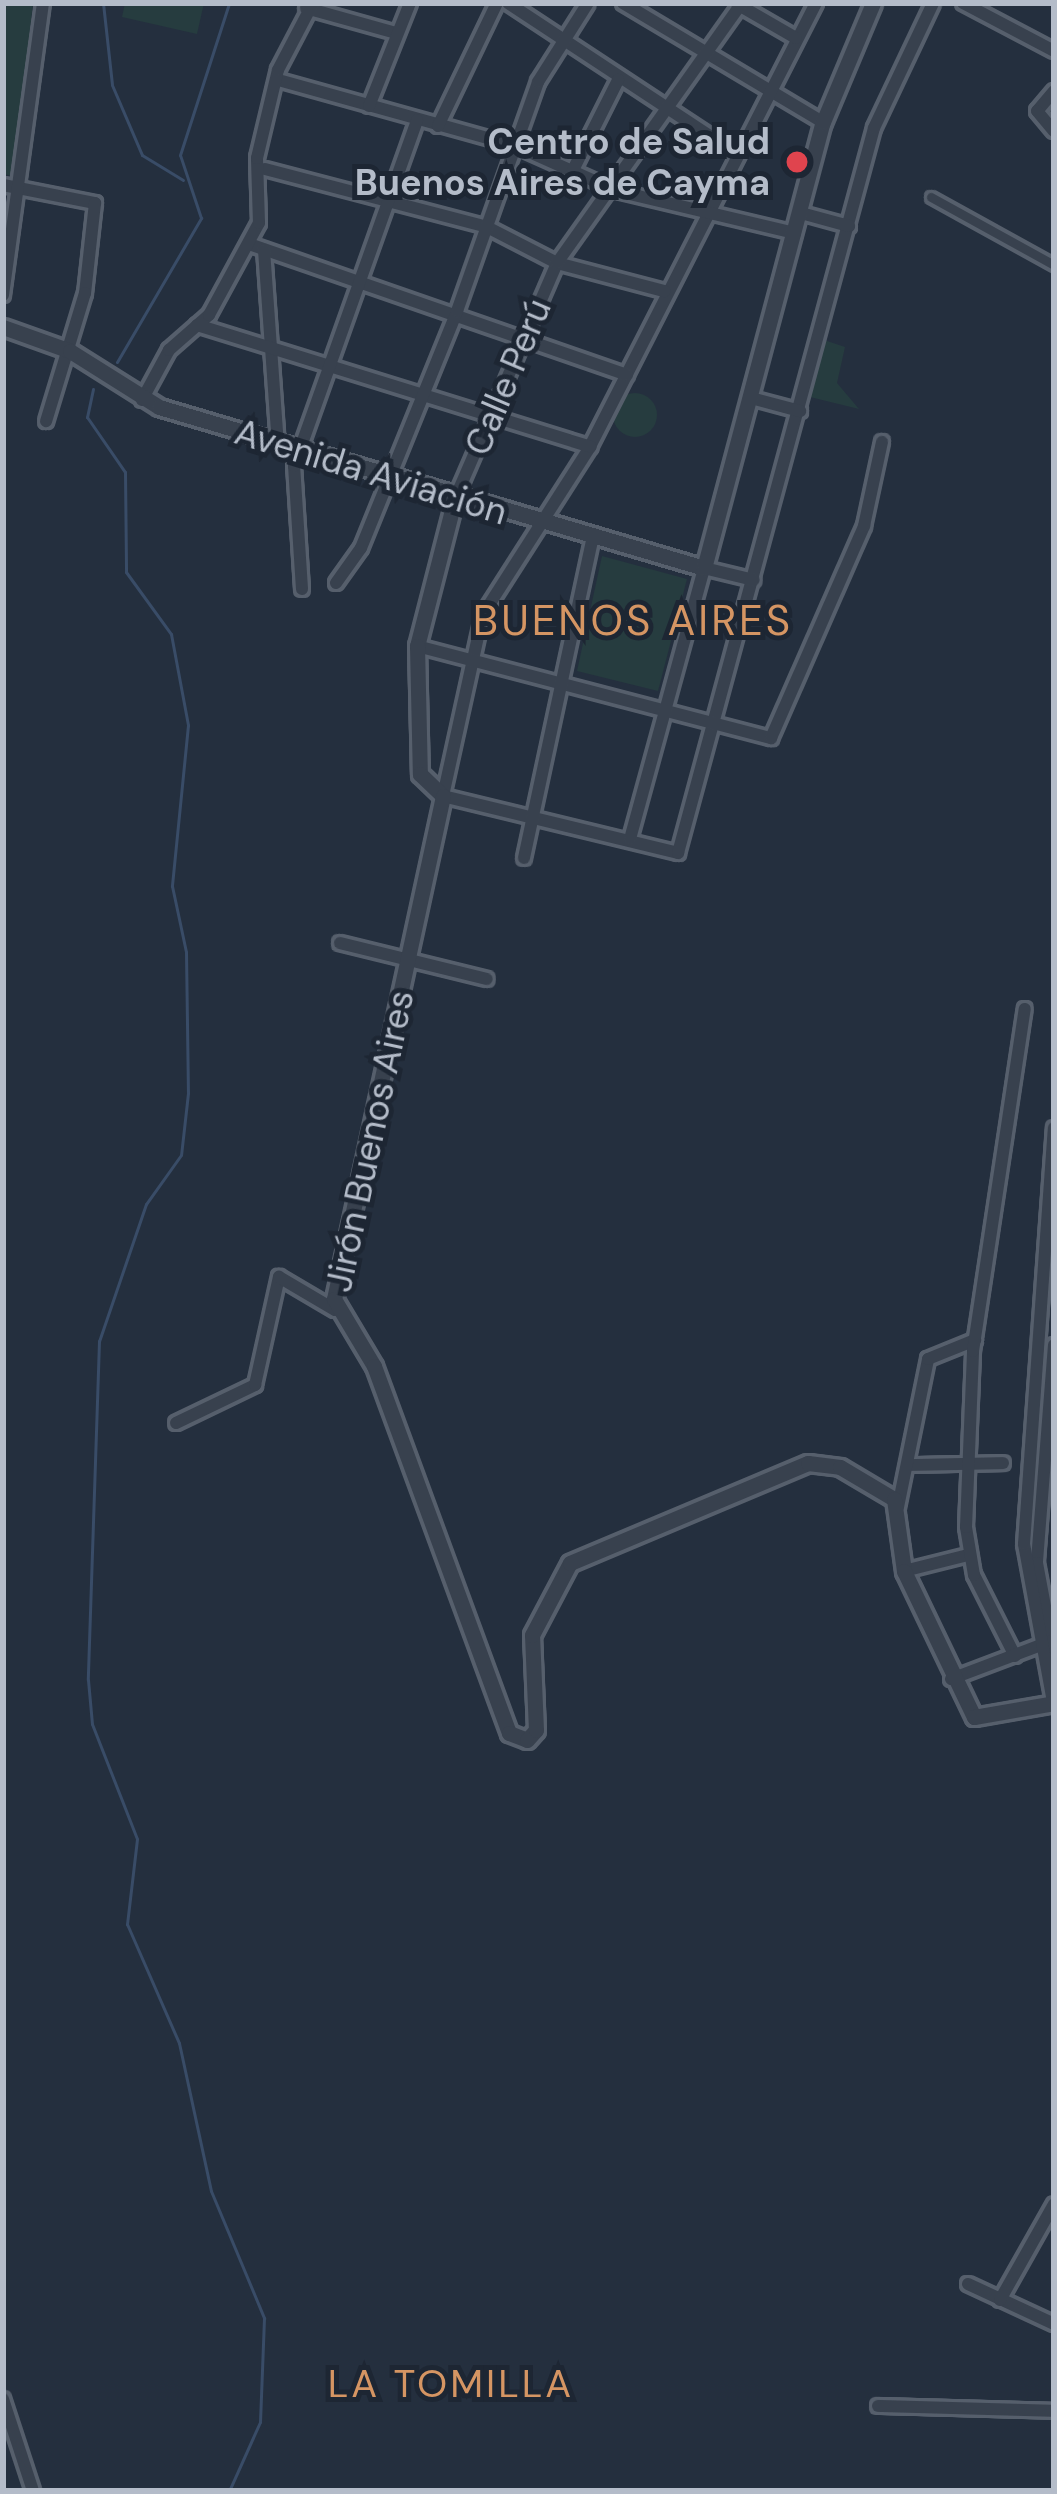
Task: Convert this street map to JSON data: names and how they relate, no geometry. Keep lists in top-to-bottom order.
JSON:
{
  "streets": {
    "street": ["Calle Perú", "Avenida Aviación", "Jirón Buenos Aires"]
  },
  "crossings": [
    ["Calle Perú", "Avenida Aviación"],
    ["Calle Perú", "Jirón Buenos Aires"],
    ["Avenida Aviación", "Jirón Buenos Aires"]
  ],
  "districts": ["BUENOS AIRES", "LA TOMILLA"],
  "places": ["Centro de Salud Buenos Aires de Cayma"]
}
